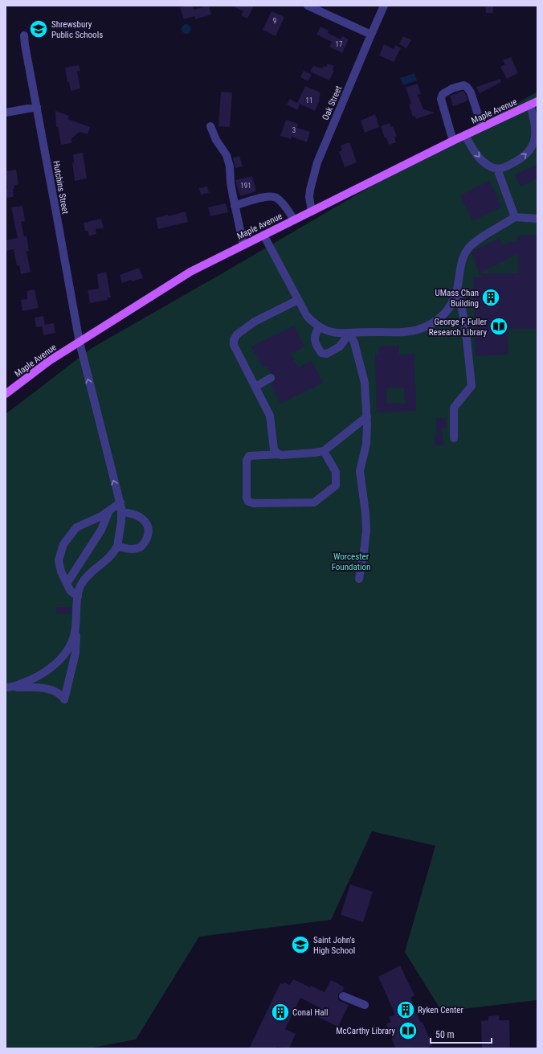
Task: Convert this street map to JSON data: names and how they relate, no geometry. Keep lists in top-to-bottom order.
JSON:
{
  "streets": {
    "main road": ["Maple Avenue"],
    "street": ["Oak Street", "Hutchins Street"]
  },
  "crossings": [
    ["Oak Street", "Maple Avenue"],
    ["Maple Avenue", "Hutchins Street"]
  ],
  "parks": ["Worcester Foundation"],
  "places": {
    "school or university": ["Shrewsbury Public Schools", "Saint John's High School"],
    "building": ["UMass Chan Building", "Ryken Center", "Conal Hall"],
    "library": ["George F Fuller Research Library", "McCarthy Library"]
  },
  "house_numbers": [
    "9",
    "17",
    "11",
    "3",
    "191"
  ],
  "scale_bar": "50 m"
}
